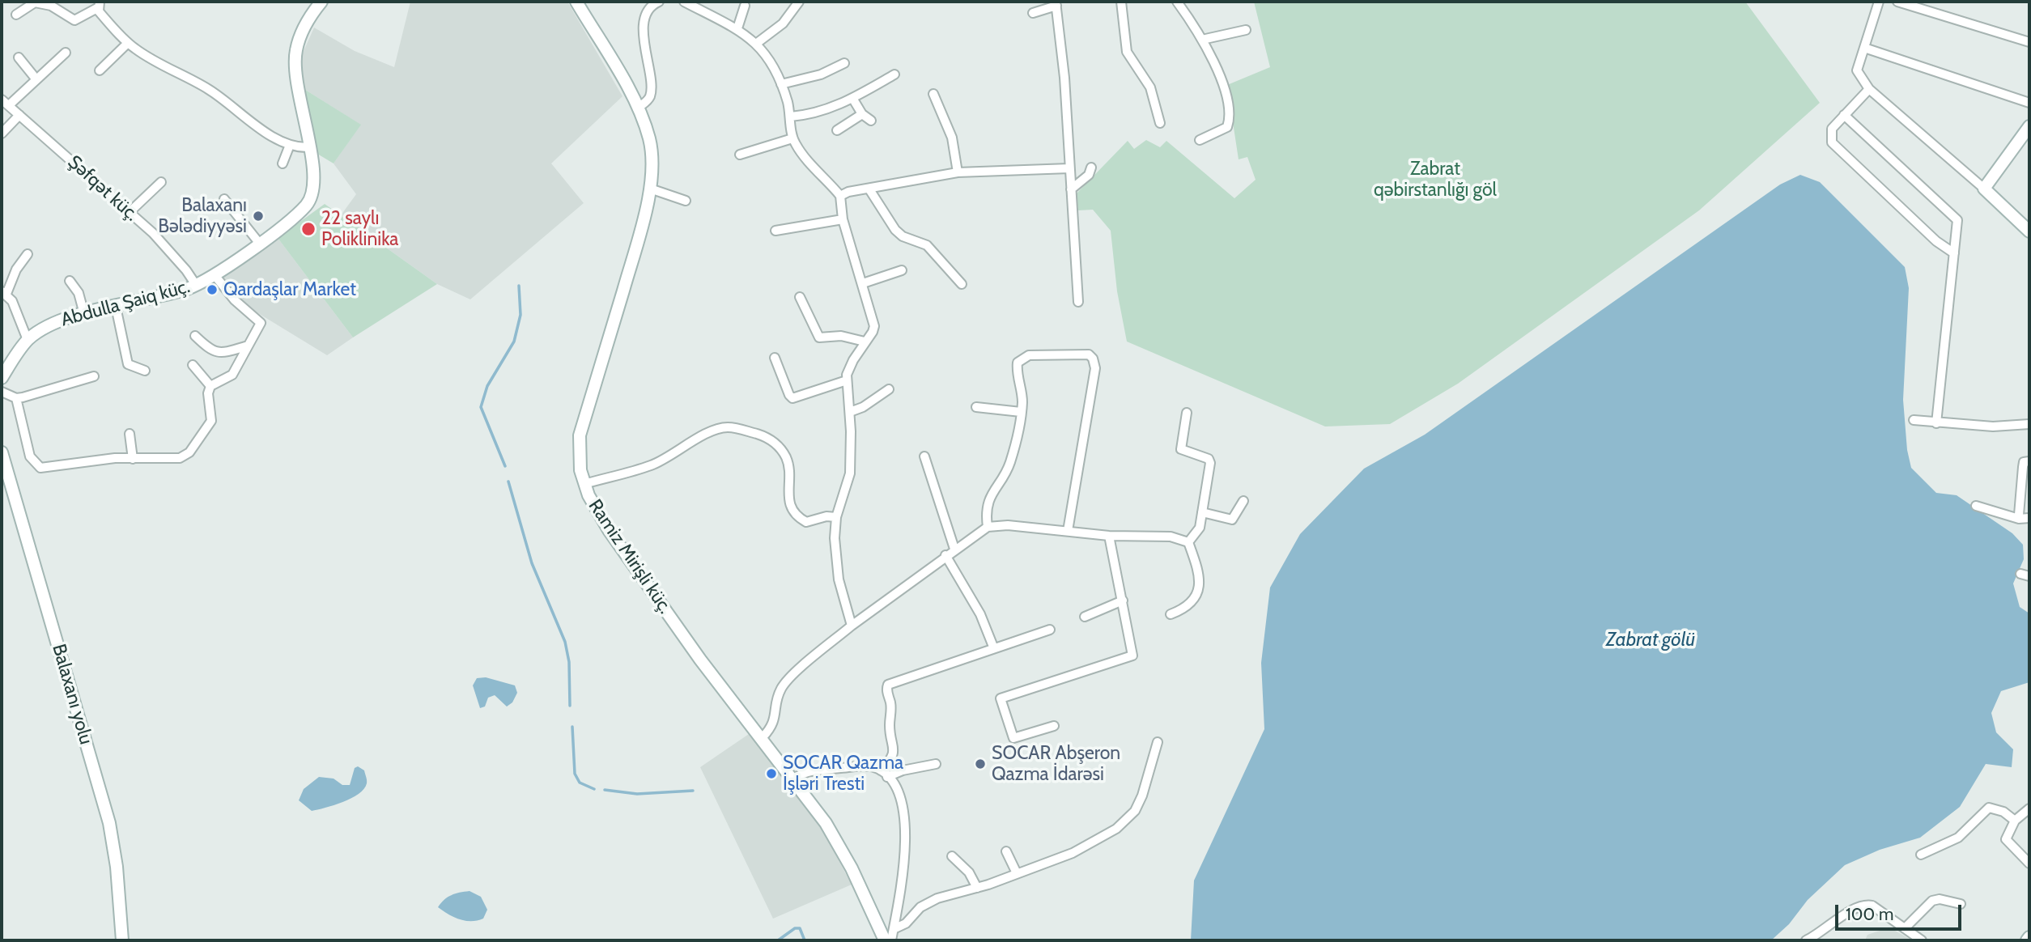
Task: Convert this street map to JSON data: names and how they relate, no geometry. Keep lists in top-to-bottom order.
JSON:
{
  "streets": {
    "street": [
      "Şəfqət küç.",
      "Abdulla Şaiq küç.",
      "Ramiz Mirişli küç.",
      "Balaxanı yolu"
    ]
  },
  "crossings": [
    ["Şəfqət küç.", "Abdulla Şaiq küç."]
  ],
  "water": ["Zabrat gölü"],
  "parks": ["Zabrat qəbirstanlığı göl"],
  "places": [
    "Balaxanı Bələdiyyəsi",
    "22 saylı Poliklinika",
    "Qardaşlar Market",
    "SOCAR Abşeron Qazma İdarəsi",
    "SOCAR Qazma İşləri Tresti"
  ],
  "scale_bar": "100 m"
}
